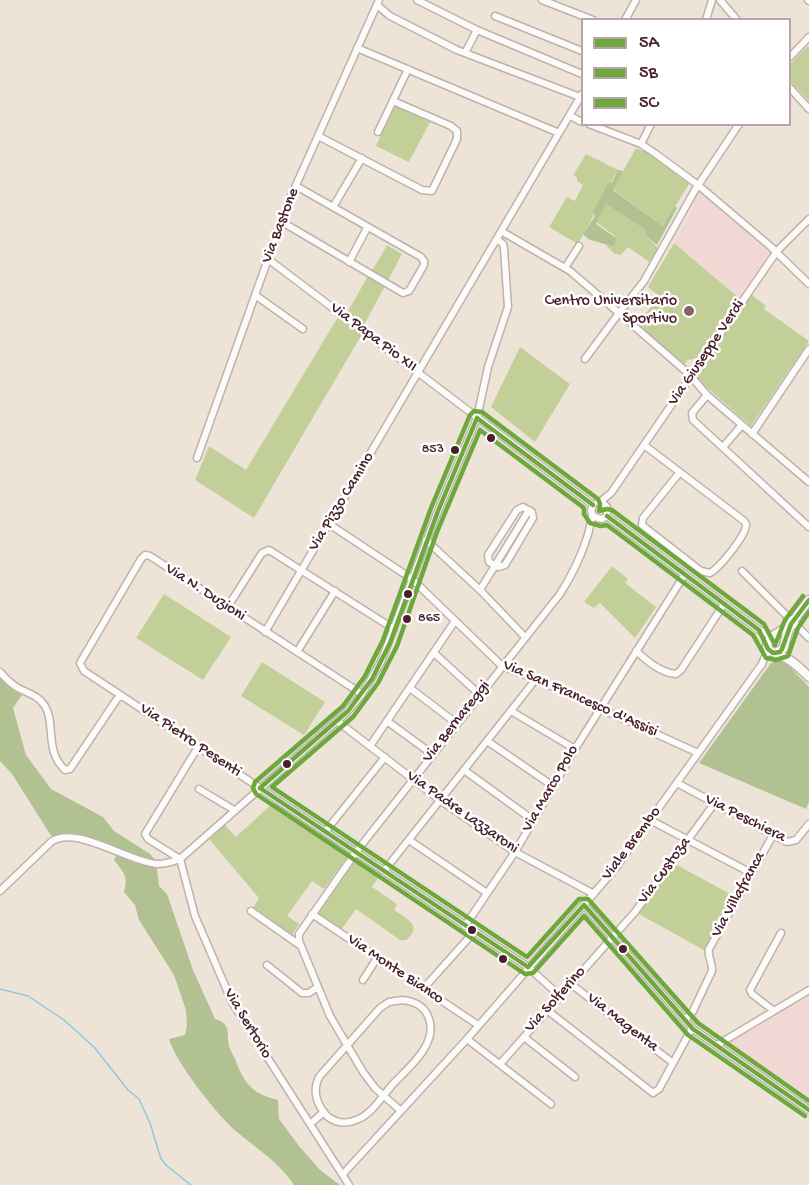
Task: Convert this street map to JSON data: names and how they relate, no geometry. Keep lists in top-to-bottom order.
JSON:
{
  "streets": {
    "street": [
      "Via Bastone",
      "Via Papa Pio XII",
      "Via Giuseppe Verdi",
      "Via Pizzo Camino",
      "Via N. Duzioni",
      "Via San Francesco d'Assisi",
      "Via Bernareggi",
      "Via Pietro Pesenti",
      "Via Marco Polo",
      "Via Padre Lazzaroni",
      "Via Peschiera",
      "Viale Brembo",
      "Via Custoza",
      "Via Villafranca",
      "Via Monte Bianco",
      "Via Solferino",
      "Via Magenta",
      "Via Sertorio"
    ]
  },
  "crossings": [
    ["Via Bastone", "Via Papa Pio XII"],
    ["Via Papa Pio XII", "Via Giuseppe Verdi"],
    ["Via Papa Pio XII", "Via Pizzo Camino"],
    ["Via Pizzo Camino", "Via N. Duzioni"],
    ["Via Pizzo Camino", "Via San Francesco d'Assisi"],
    ["Via N. Duzioni", "Via Pietro Pesenti"],
    ["Via San Francesco d'Assisi", "Via Bernareggi"],
    ["Via San Francesco d'Assisi", "Via Marco Polo"],
    ["Via San Francesco d'Assisi", "Viale Brembo"],
    ["Via Bernareggi", "Via Pietro Pesenti"],
    ["Via Bernareggi", "Via Padre Lazzaroni"],
    ["Via Bernareggi", "Via Monte Bianco"],
    ["Via Pietro Pesenti", "Via Marco Polo"],
    ["Via Pietro Pesenti", "Viale Brembo"],
    ["Via Pietro Pesenti", "Via Solferino"],
    ["Via Marco Polo", "Via Padre Lazzaroni"],
    ["Via Padre Lazzaroni", "Viale Brembo"],
    ["Via Peschiera", "Viale Brembo"],
    ["Via Peschiera", "Via Custoza"],
    ["Via Peschiera", "Via Villafranca"],
    ["Viale Brembo", "Via Monte Bianco"],
    ["Viale Brembo", "Via Sertorio"],
    ["Via Custoza", "Via Solferino"],
    ["Via Solferino", "Via Magenta"]
  ],
  "places": ["Centro Universitario Sportivo", "853", "865"],
  "lines": ["transit line 5B", "transit line 5A", "transit line 5C"],
  "legend": ["5A", "5B", "5C"]
}
